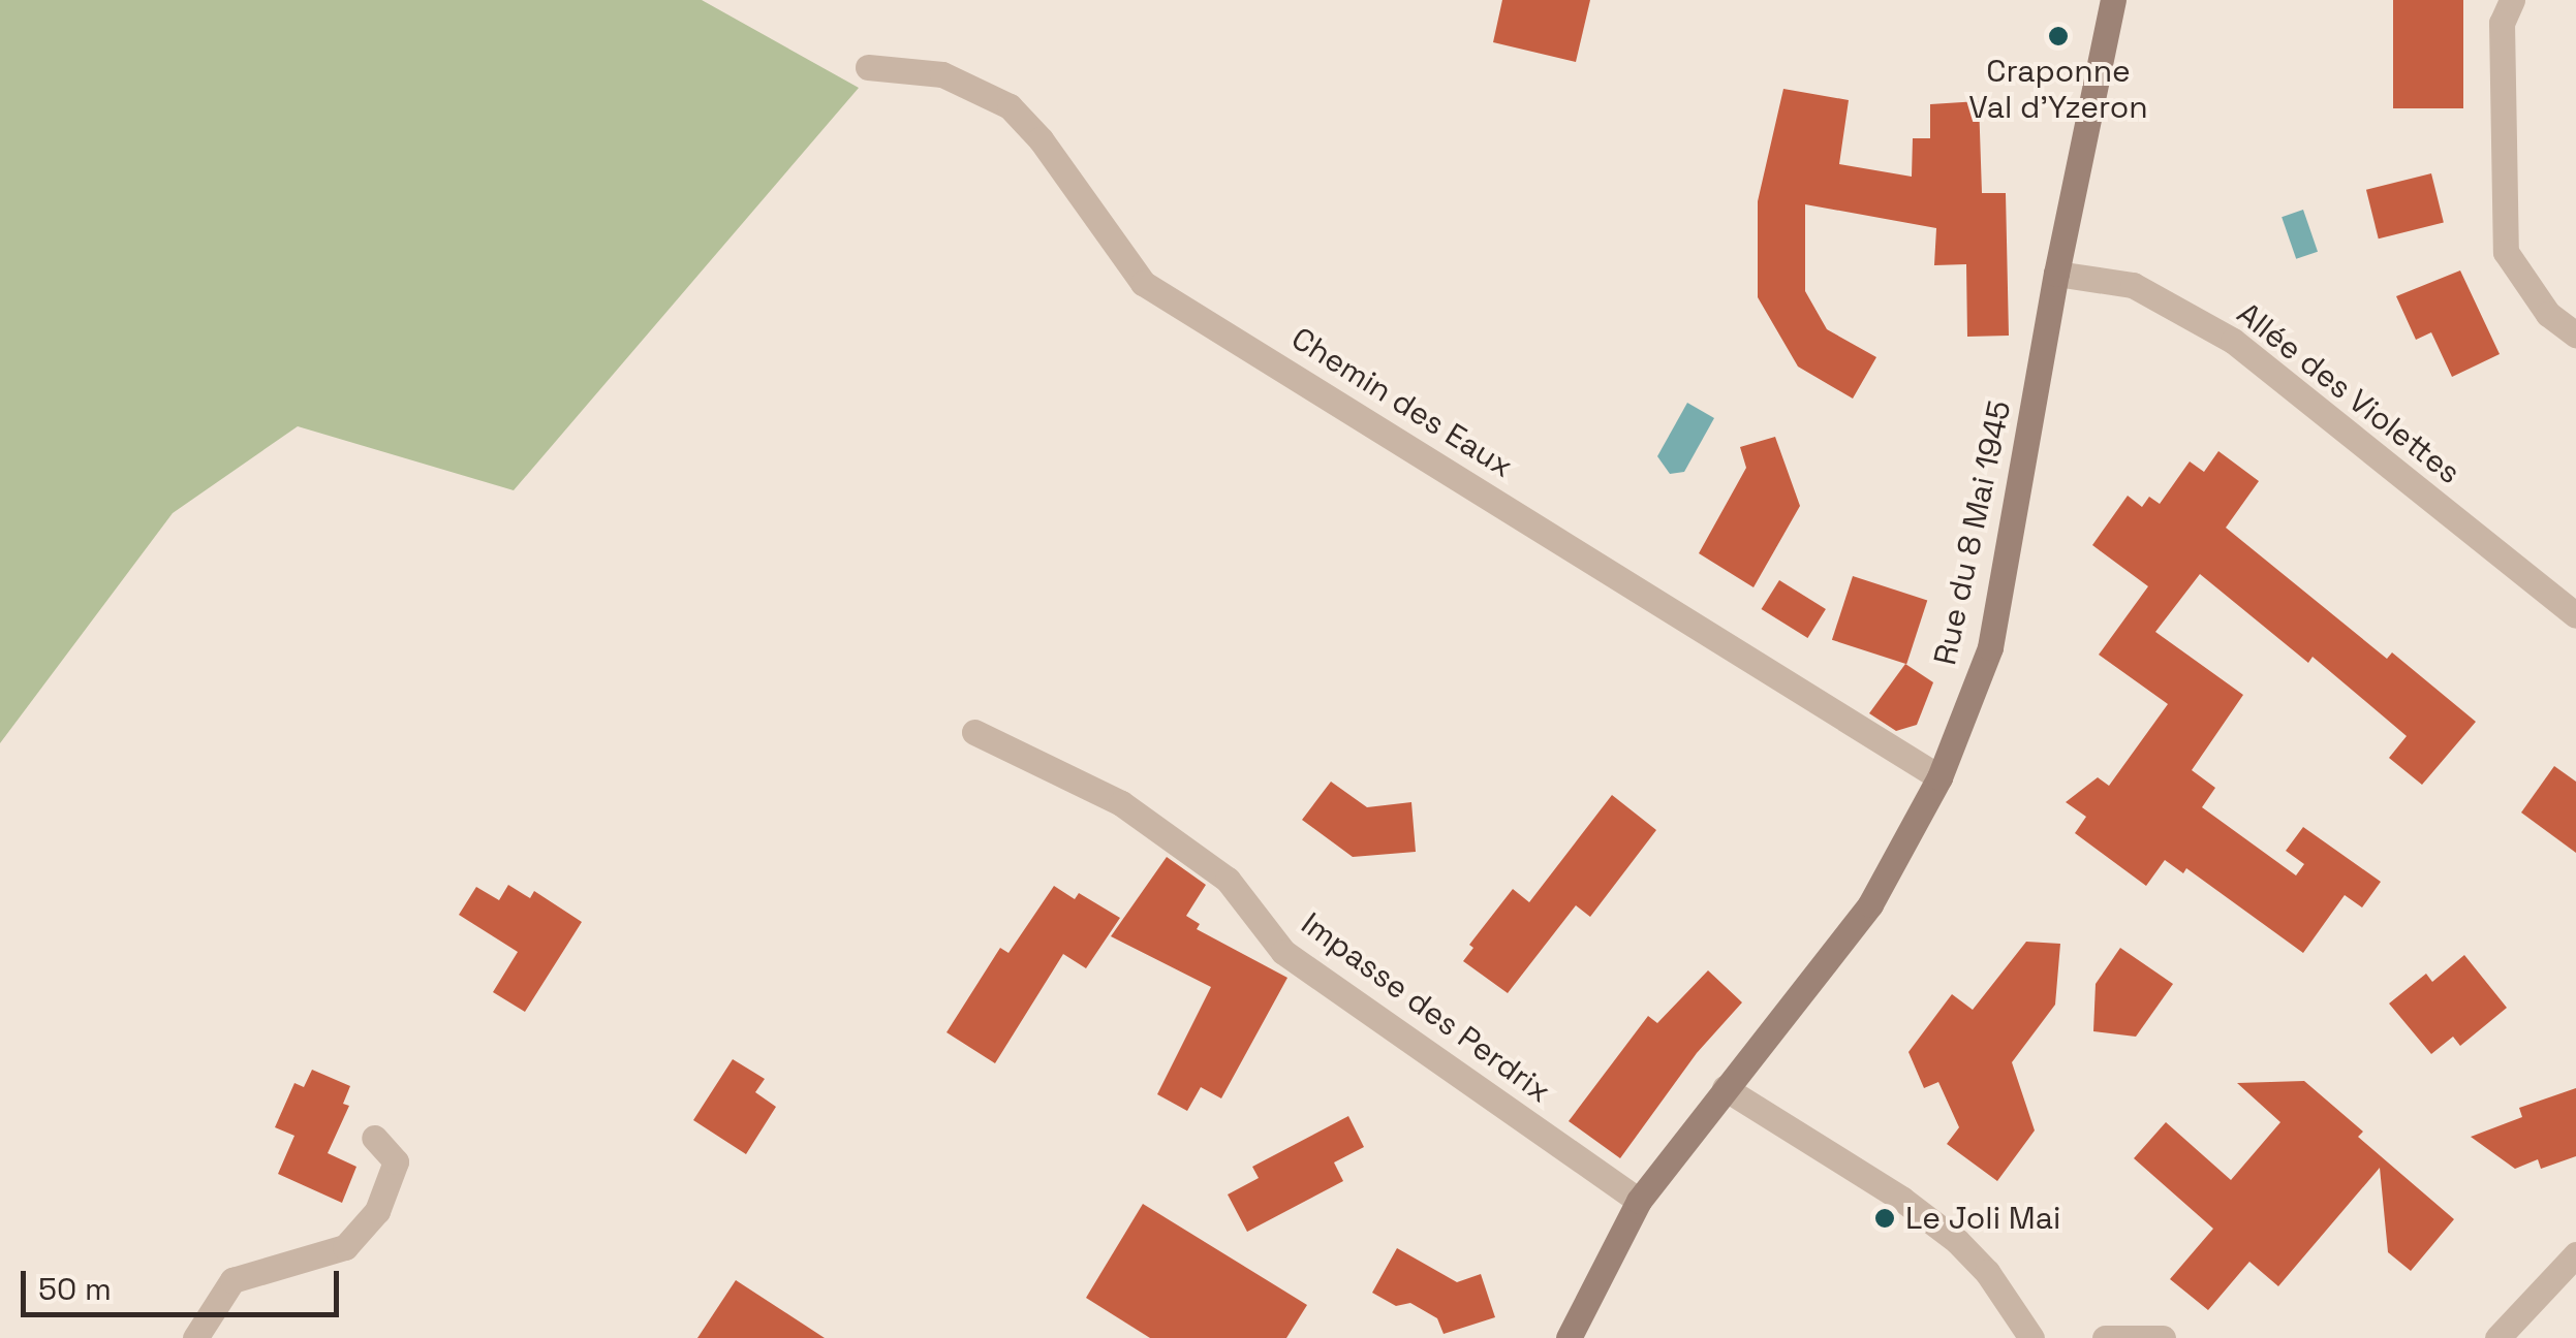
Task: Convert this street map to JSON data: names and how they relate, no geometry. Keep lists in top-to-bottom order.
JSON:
{
  "streets": {
    "main road": ["Rue du 8 Mai 1945"],
    "street": ["Allée des Violettes", "Chemin des Eaux", "Impasse des Perdrix"]
  },
  "crossings": [
    ["Allée des Violettes", "Rue du 8 Mai 1945"],
    ["Chemin des Eaux", "Rue du 8 Mai 1945"],
    ["Rue du 8 Mai 1945", "Impasse des Perdrix"]
  ],
  "places": ["Craponne Val d'Yzeron", "Le Joli Mai"],
  "scale_bar": "50 m"
}
